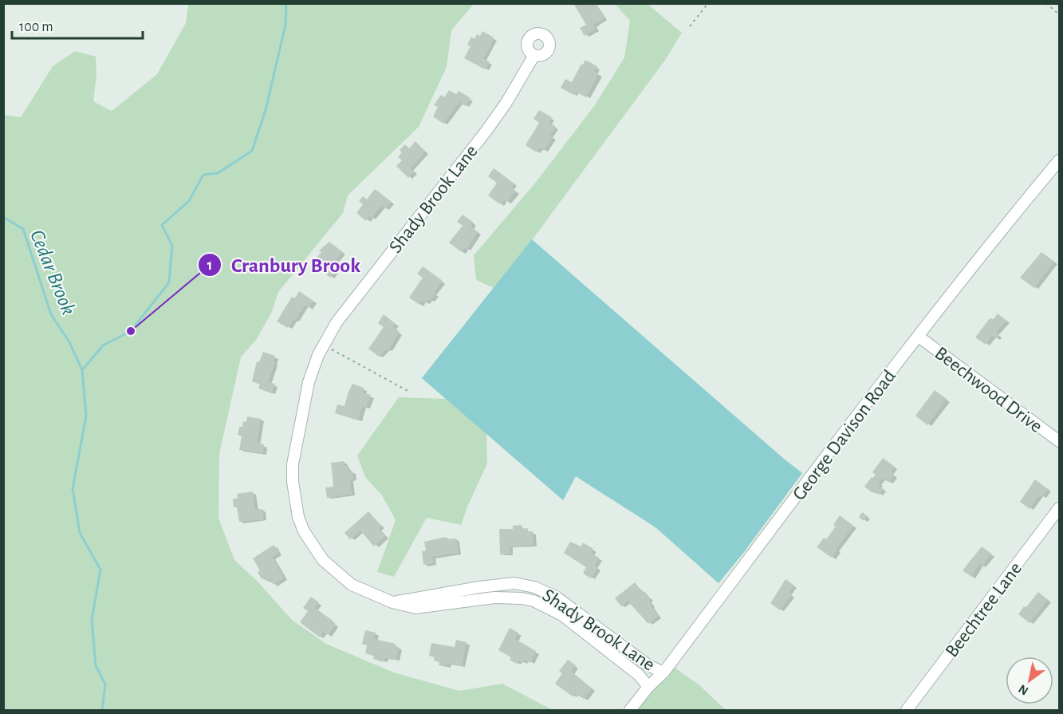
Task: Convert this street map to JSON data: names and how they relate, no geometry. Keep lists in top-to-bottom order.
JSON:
{
  "streets": {
    "street": [
      "Shady Brook Lane",
      "Beechwood Drive",
      "George Davison Road",
      "Beechtree Lane"
    ]
  },
  "crossings": [
    ["Shady Brook Lane", "George Davison Road"],
    ["Beechwood Drive", "George Davison Road"]
  ],
  "water": ["Cedar Brook"],
  "places": ["Cranbury Brook"],
  "scale_bar": "100 m",
  "north": "bottom left"
}
